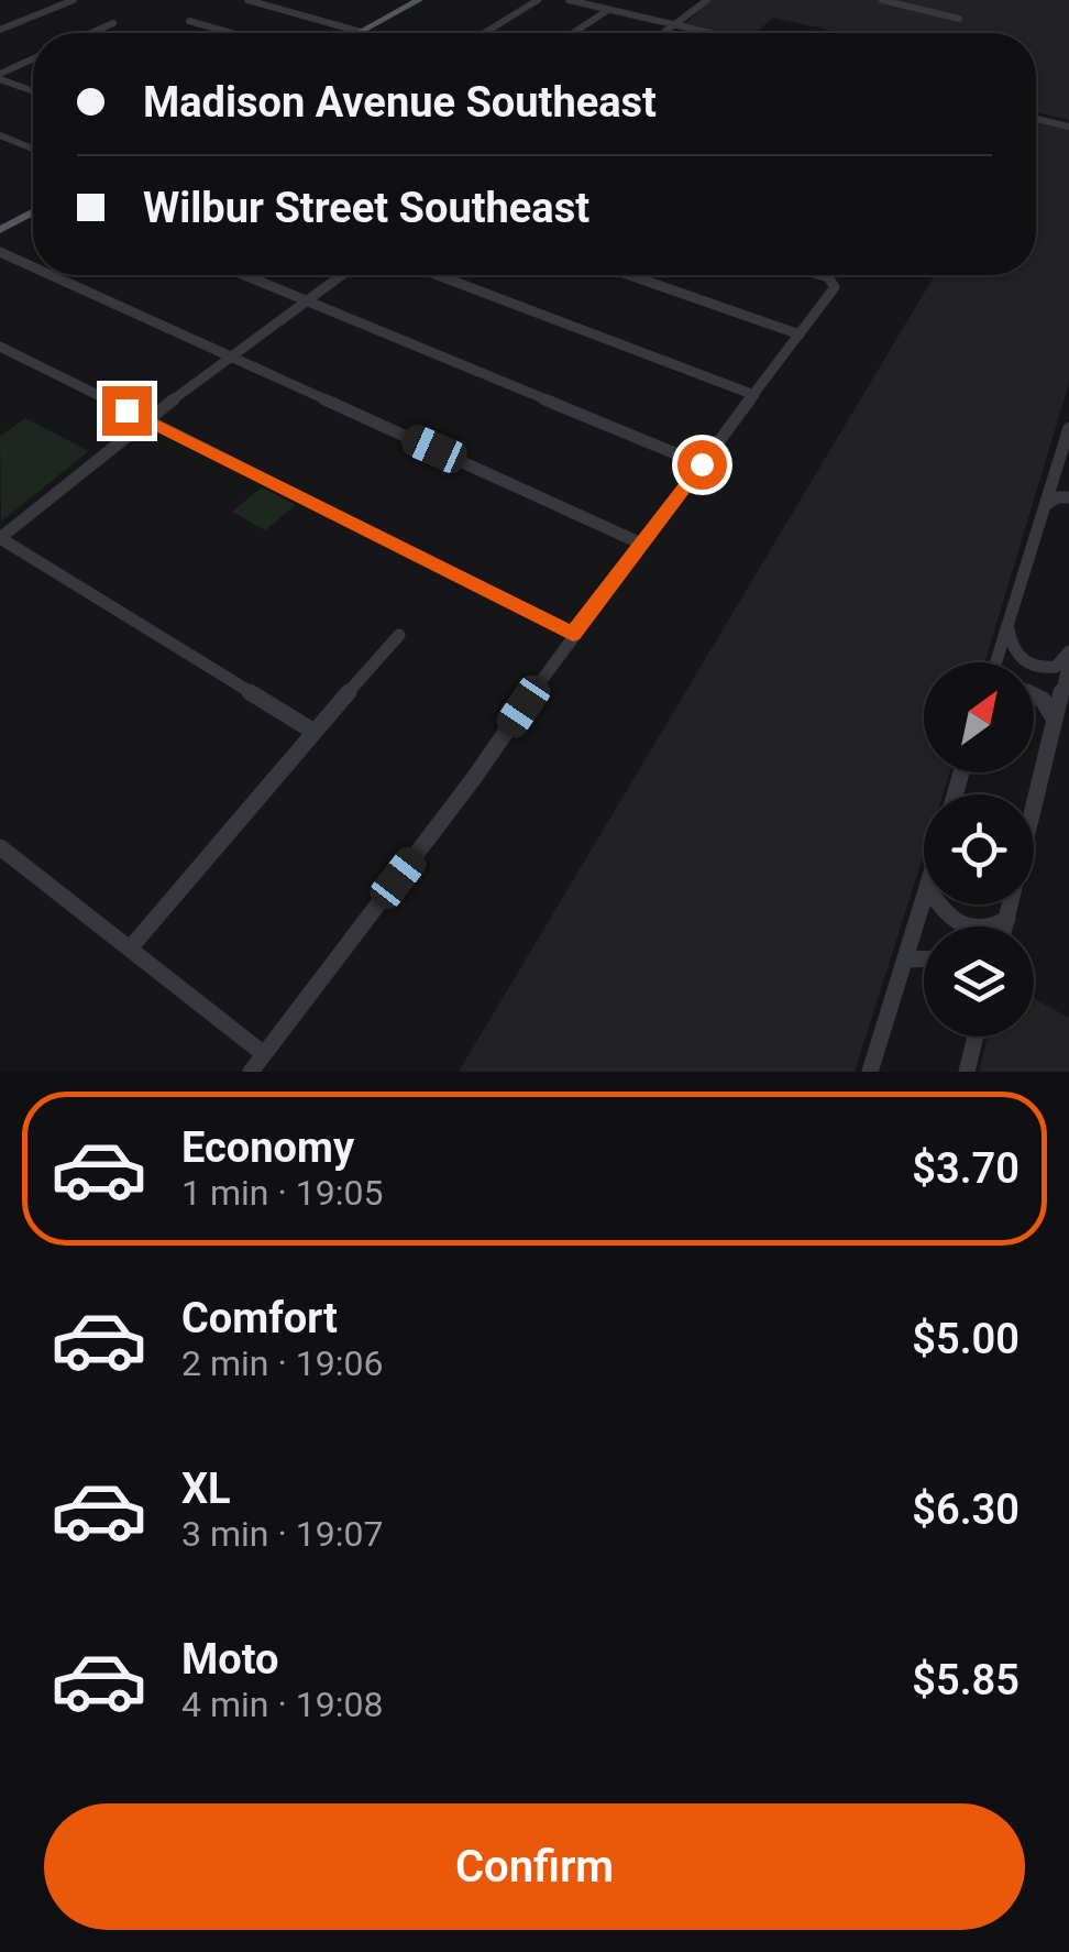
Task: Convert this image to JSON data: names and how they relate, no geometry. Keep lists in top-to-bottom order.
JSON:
{
  "north": "top right",
  "page": {
    "banner": ["Madison Avenue Southeast", "Wilbur Street Southeast"],
    "list": [
      {
        "name": "Economy",
        "note": "1 min · 19:05",
        "value": "$3.70"
      },
      {
        "name": "Comfort",
        "note": "2 min · 19:06",
        "value": "$5.00"
      },
      {
        "name": "XL",
        "note": "3 min · 19:07",
        "value": "$6.30"
      },
      {
        "name": "Moto",
        "note": "4 min · 19:08",
        "value": "$5.85"
      }
    ],
    "buttons": "Confirm"
  }
}
